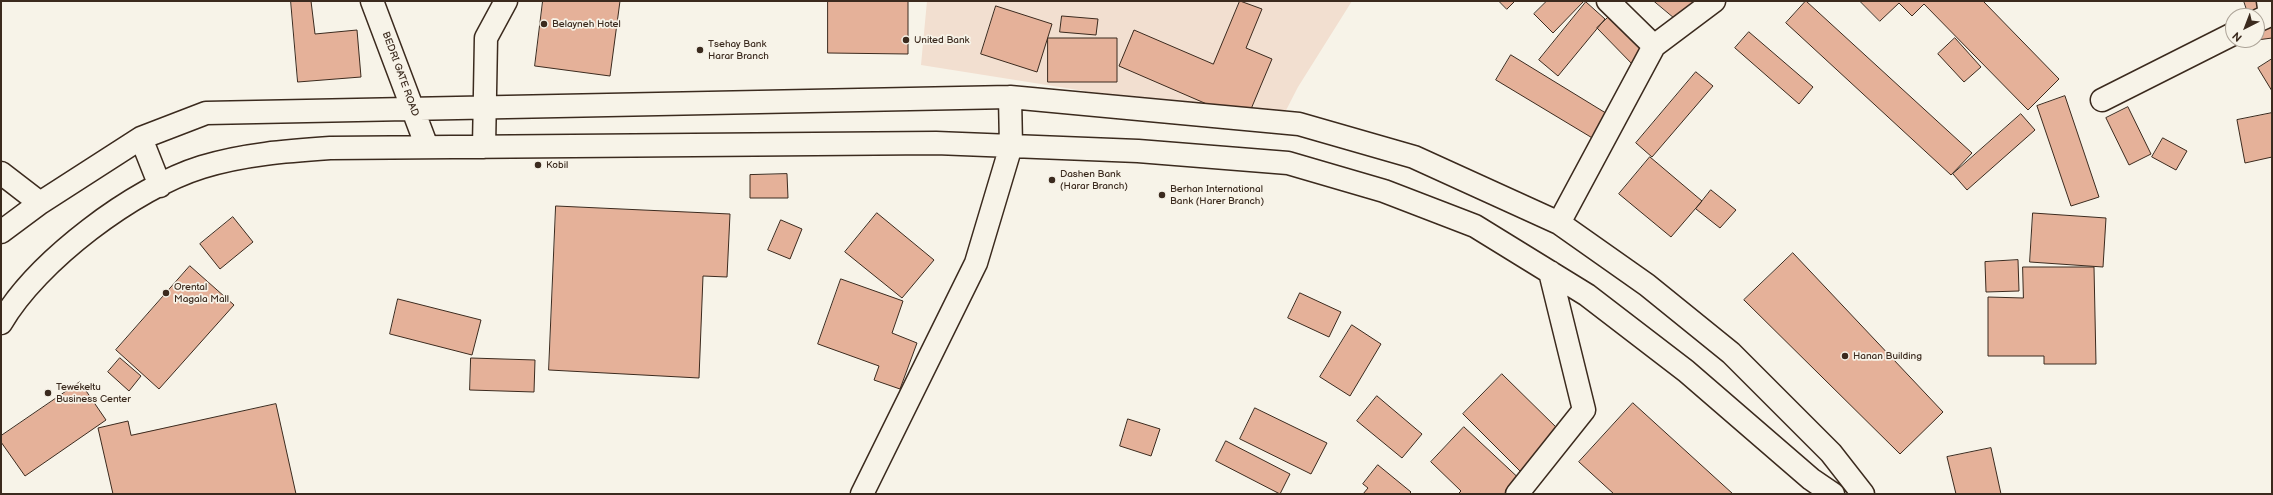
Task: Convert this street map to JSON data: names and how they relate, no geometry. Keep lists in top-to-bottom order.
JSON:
{
  "streets": {
    "street": ["BEDRI GATE ROAD"]
  },
  "places": [
    "Belayneh Hotel",
    "United Bank",
    "Tsehay Bank Harar Branch",
    "Kobil",
    "Dashen Bank (Harar Branch)",
    "Berhan International Bank (Harer Branch)",
    "Orental Magala Mall",
    "Hanan Building",
    "Tewekeltu Business Center"
  ],
  "north": "bottom left"
}
